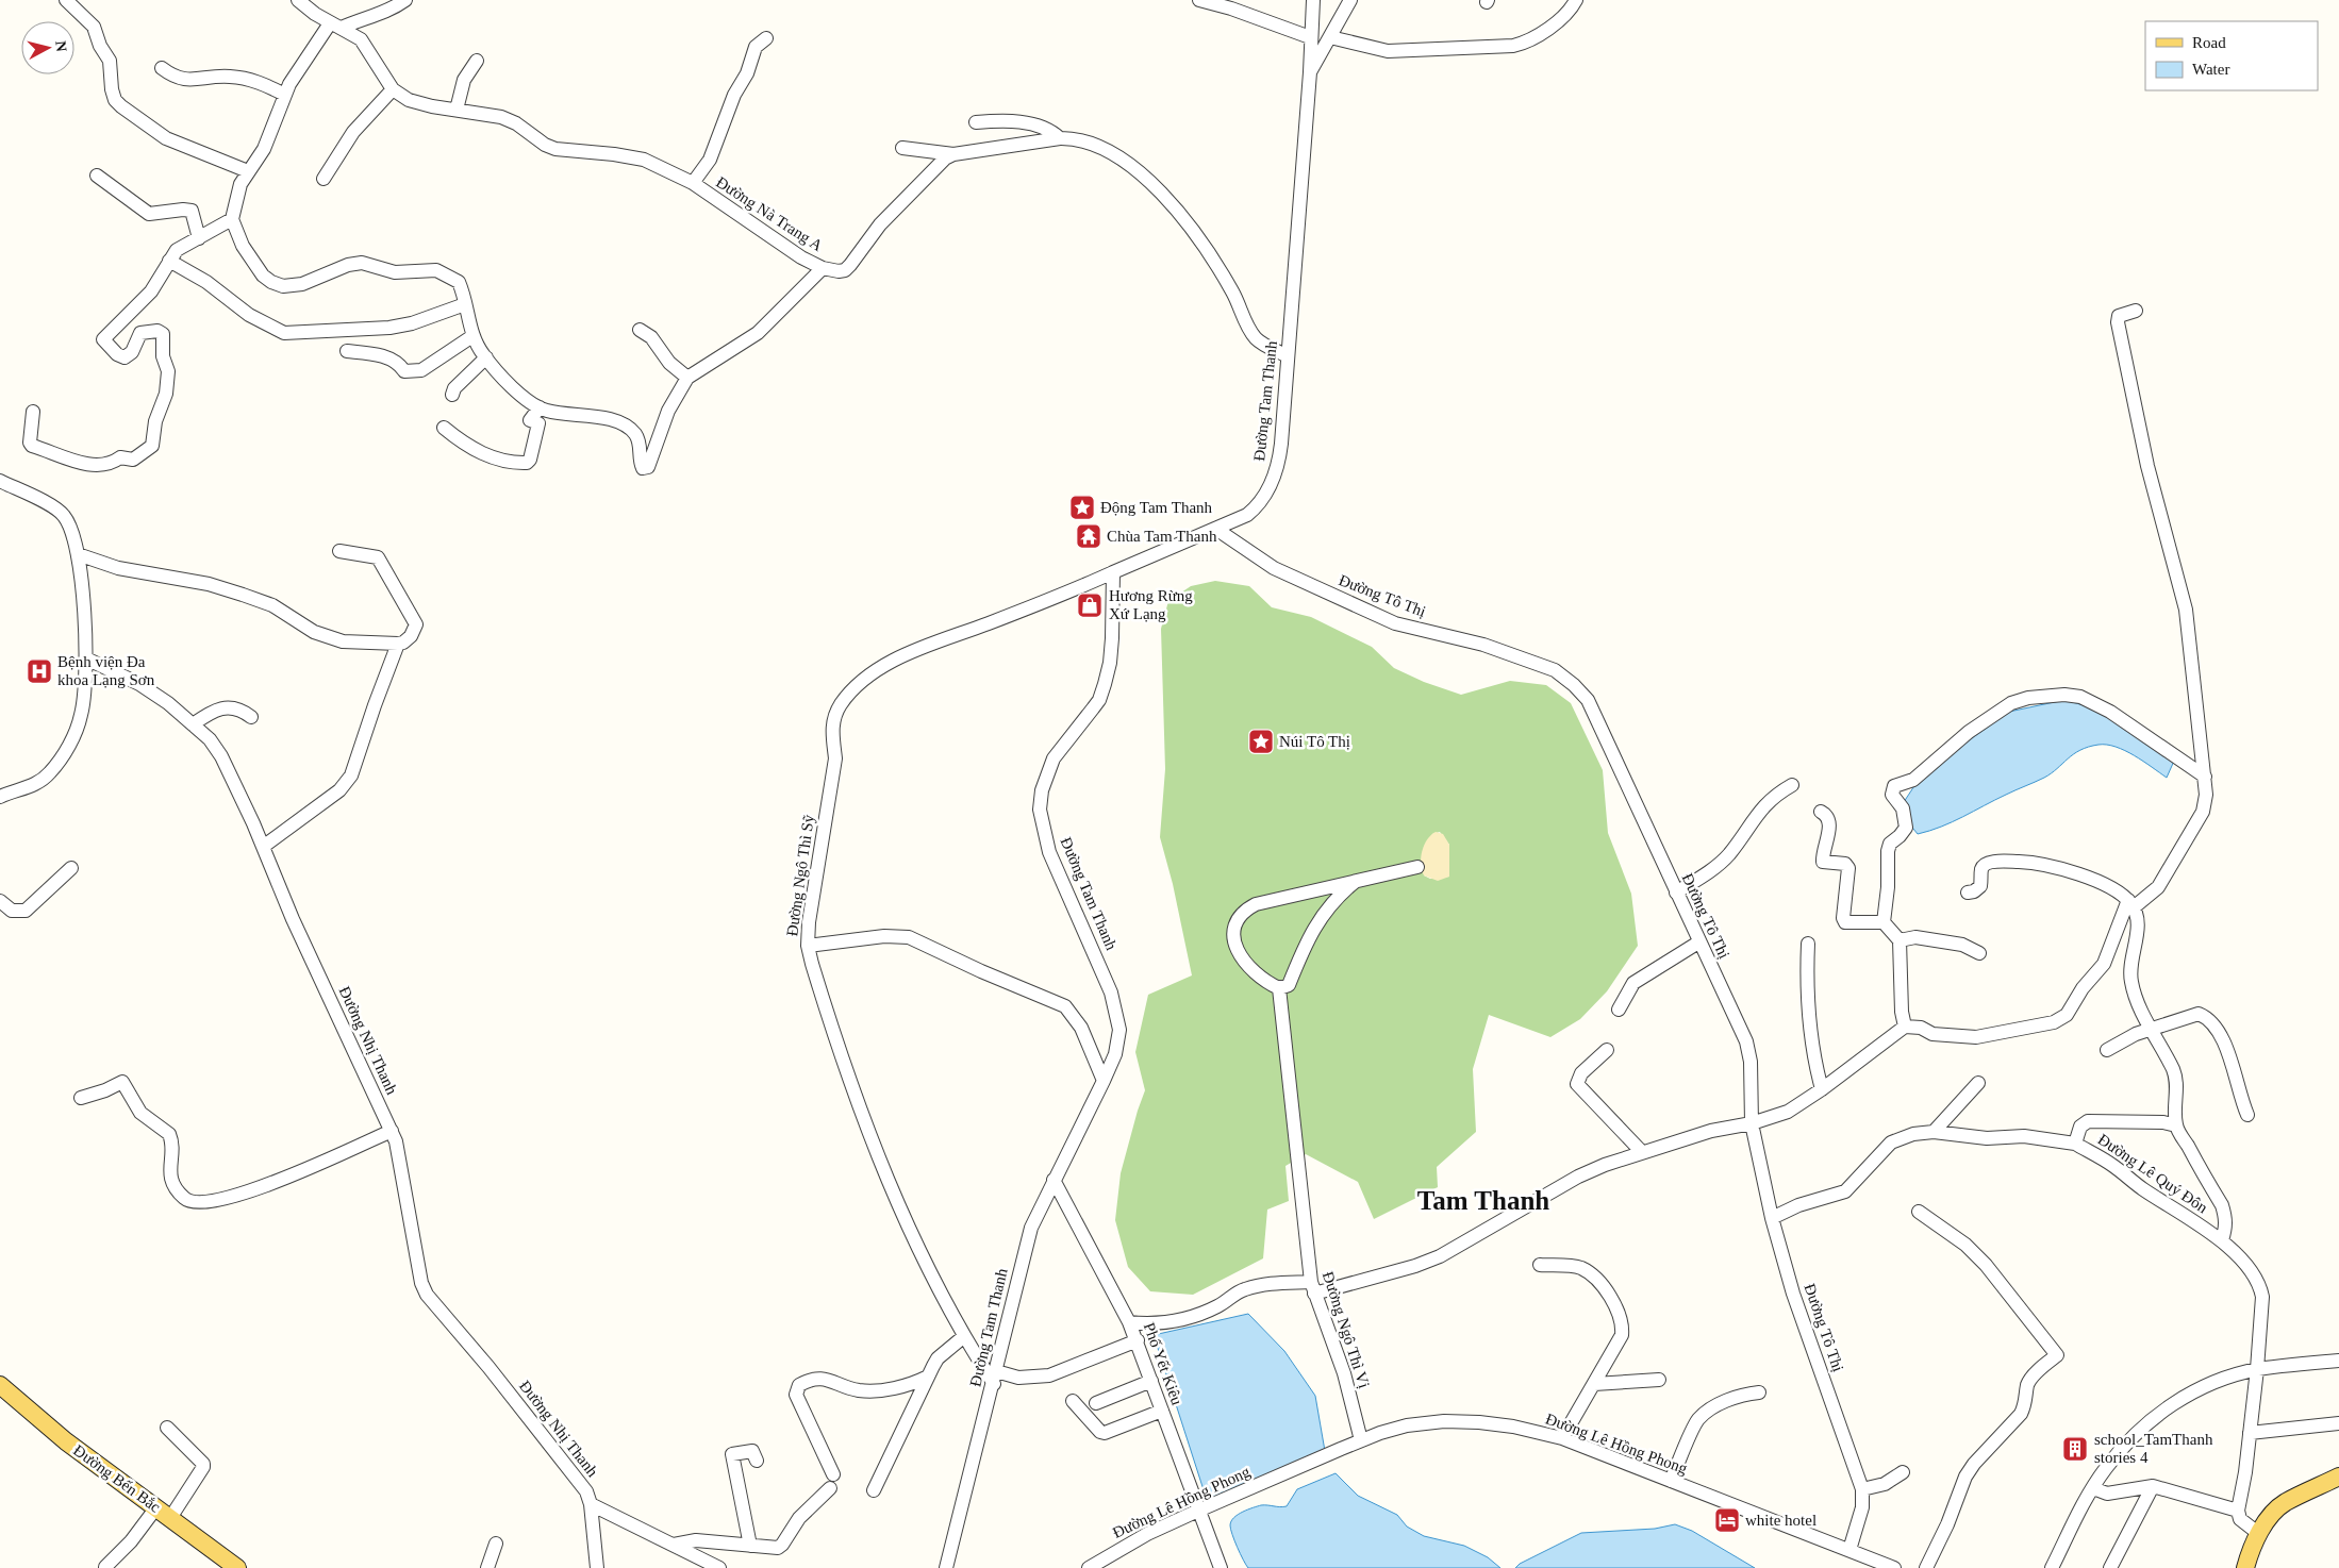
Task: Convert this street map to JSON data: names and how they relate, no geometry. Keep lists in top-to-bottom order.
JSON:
{
  "streets": {
    "main road": ["Đường Bến Bắc"],
    "street": [
      "Đường Nà Trang A",
      "Đường Tam Thanh",
      "Đường Tô Thị",
      "Đường Ngô Thì Sỹ",
      "Đường Nhị Thanh",
      "Đường Lê Quý Đôn",
      "Đường Ngô Thì Vị",
      "Phố Yết Kiêu",
      "Đường Lê Hồng Phong"
    ]
  },
  "crossings": [
    ["Đường Tam Thanh", "Đường Tô Thị"],
    ["Đường Tam Thanh", "Đường Ngô Thì Sỹ"],
    ["Đường Tam Thanh", "Phố Yết Kiêu"],
    ["Đường Tô Thị", "Đường Lê Quý Đôn"],
    ["Đường Tô Thị", "Đường Lê Hồng Phong"],
    ["Đường Ngô Thì Vị", "Đường Lê Hồng Phong"],
    ["Phố Yết Kiêu", "Đường Lê Hồng Phong"]
  ],
  "districts": ["Tam Thanh"],
  "places": {
    "place": ["Động Tam Thanh", "Núi Tô Thị"],
    "temple": ["Chùa Tam Thanh"],
    "shop": ["Hương Rừng Xứ Lạng"],
    "hospital": ["Bệnh viện Đa khoa Lạng Sơn"],
    "building": ["school_TamThanh stories 4"],
    "hotel": ["white hotel"]
  },
  "legend": ["Road", "Water"],
  "north": "right"
}
